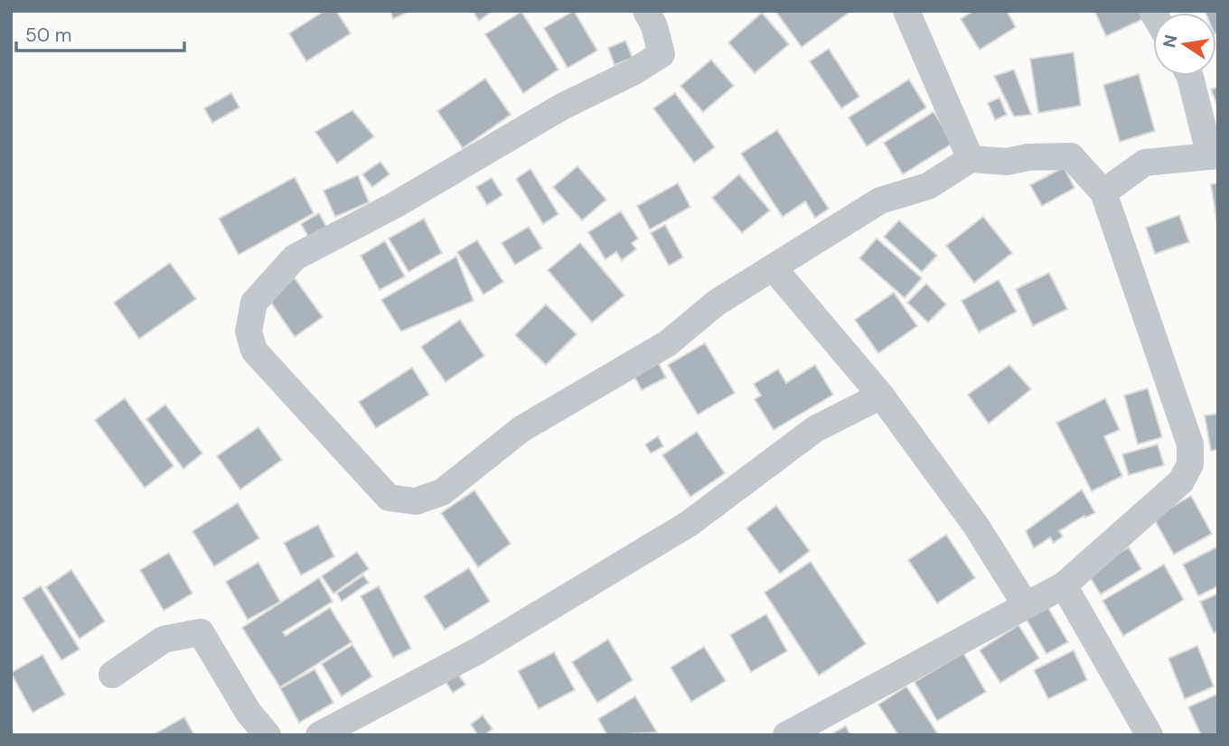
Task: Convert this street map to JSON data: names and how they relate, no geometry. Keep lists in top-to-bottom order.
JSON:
{
  "scale_bar": "50 m",
  "north": "left"
}
